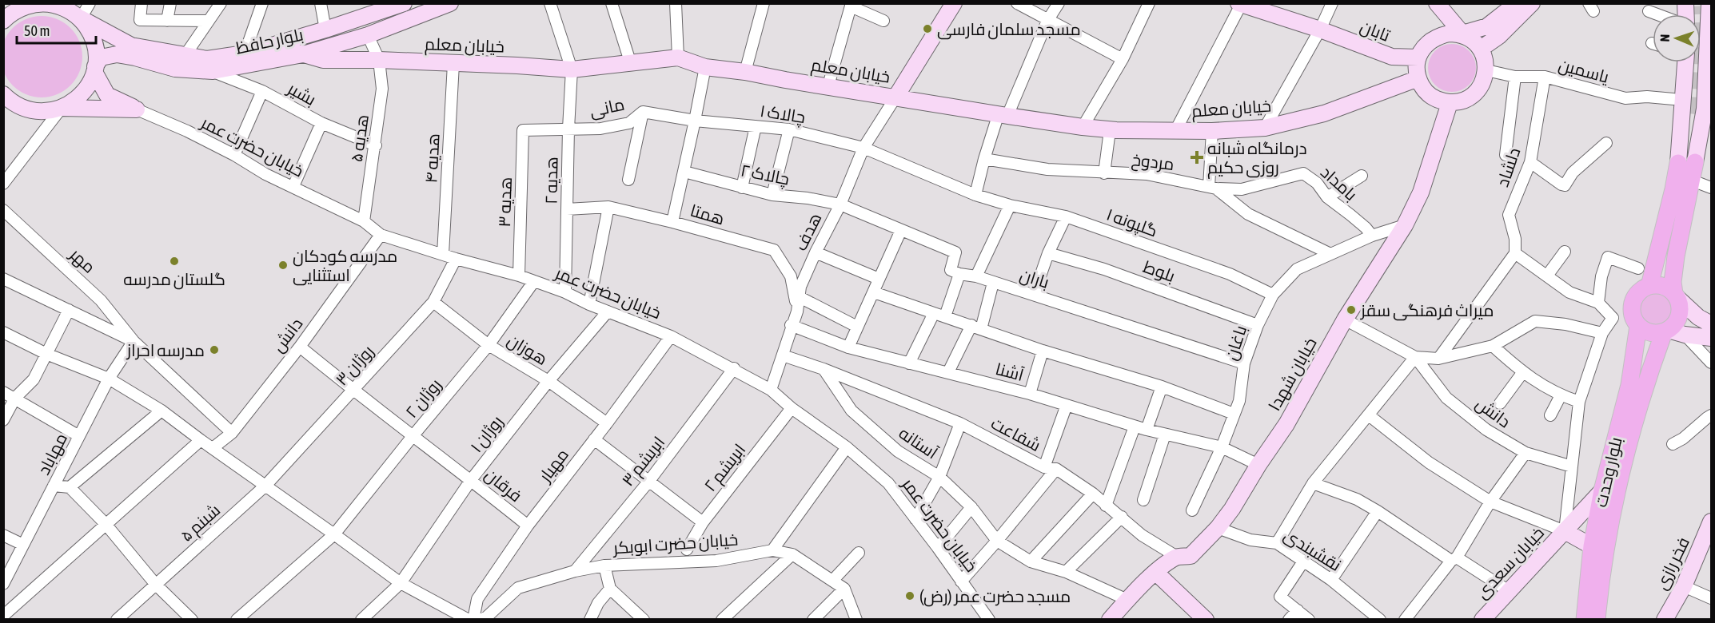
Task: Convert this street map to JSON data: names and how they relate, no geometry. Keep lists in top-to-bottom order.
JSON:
{
  "streets": {
    "main road": [
      "تابان",
      "بلوار حافظ",
      "خیابان معلم",
      "خیابان شهدا",
      "بلوار وحدت",
      "خیابان سعدی",
      "فخر رازی"
    ],
    "street": [
      "یاسمین",
      "بشیر",
      "مانی",
      "چالاک ۱",
      "هدیه ۵",
      "خیابان حضرت عمر",
      "هدیه ۴",
      "مردوخ",
      "دلشاد",
      "چالاک ۲",
      "هدیه ۲",
      "بامداد",
      "هدیه ۳",
      "همتا",
      "گلپونه ۱",
      "هدف",
      "مهر",
      "بلوط",
      "باران",
      "دانش",
      "باغان",
      "هوزان",
      "روژان ۳",
      "آشنا",
      "روژان ۲",
      "روژان ۱",
      "شفاعت",
      "آستانه",
      "مهاباد",
      "ابریشم ۳",
      "مهیار",
      "ابریشم ۲",
      "فرقان",
      "شبنم ۵",
      "خیابان حضرت ابوبکر",
      "نقشبندی"
    ]
  },
  "crossings": [
    ["تابان", "خیابان معلم"],
    ["تابان", "یاسمین"],
    ["تابان", "خیابان شهدا"],
    ["بلوار حافظ", "خیابان معلم"],
    ["بلوار حافظ", "بشیر"],
    ["بلوار حافظ", "هدیه ۵"],
    ["خیابان معلم", "یاسمین"],
    ["خیابان معلم", "هدیه ۵"],
    ["خیابان معلم", "هدیه ۴"],
    ["خیابان معلم", "هدیه ۲"],
    ["خیابان معلم", "هدف"],
    ["خیابان معلم", "خیابان شهدا"],
    ["یاسمین", "دلشاد"],
    ["یاسمین", "خیابان شهدا"],
    ["بشیر", "هدیه ۵"],
    ["مانی", "چالاک ۱"],
    ["مانی", "هدیه ۲"],
    ["مانی", "هدیه ۳"],
    ["چالاک ۱", "گلپونه ۱"],
    ["چالاک ۱", "هدف"],
    ["هدیه ۵", "خیابان حضرت عمر"],
    ["خیابان حضرت عمر", "هدیه ۴"],
    ["خیابان حضرت عمر", "هدیه ۲"],
    ["خیابان حضرت عمر", "هدیه ۳"],
    ["خیابان حضرت عمر", "هدف"],
    ["خیابان حضرت عمر", "دانش"],
    ["خیابان حضرت عمر", "روژان ۳"],
    ["خیابان حضرت عمر", "روژان ۲"],
    ["خیابان حضرت عمر", "روژان ۱"],
    ["خیابان حضرت عمر", "ابریشم ۳"],
    ["خیابان حضرت عمر", "مهیار"],
    ["خیابان حضرت عمر", "ابریشم ۲"],
    ["مردوخ", "بامداد"],
    ["مردوخ", "باغان"],
    ["چالاک ۲", "هدف"],
    ["هدیه ۲", "همتا"],
    ["بامداد", "باغان"],
    ["همتا", "هدف"],
    ["گلپونه ۱", "باغان"],
    ["هدف", "آشنا"],
    ["هدف", "شفاعت"],
    ["مهر", "مهاباد"],
    ["بلوط", "باغان"],
    ["باران", "باغان"],
    ["دانش", "فرقان"],
    ["باغان", "آشنا"],
    ["هوزان", "روژان ۳"],
    ["هوزان", "روژان ۲"],
    ["هوزان", "روژان ۱"],
    ["هوزان", "مهیار"],
    ["روژان ۳", "فرقان"],
    ["روژان ۳", "شبنم ۵"],
    ["آشنا", "خیابان شهدا"],
    ["خیابان شهدا", "شفاعت"],
    ["خیابان شهدا", "نقشبندی"],
    ["روژان ۲", "فرقان"],
    ["روژان ۱", "فرقان"],
    ["شفاعت", "آستانه"],
    ["ابریشم ۳", "خیابان حضرت ابوبکر"],
    ["مهیار", "فرقان"],
    ["بلوار وحدت", "خیابان سعدی"]
  ],
  "places": {
    "other": [
      "مسجد سلمان فارسی",
      "گلستان مدرسه",
      "مدرسه کودکان استثنایی",
      "میراث فرهنگی سقز",
      "مدرسه احراز",
      "مسجد حضرت عمر (رض)"
    ],
    "health": ["درمانگاه شبانه روزی حکیم"]
  },
  "scale_bar": "50 m",
  "north": "left"
}
